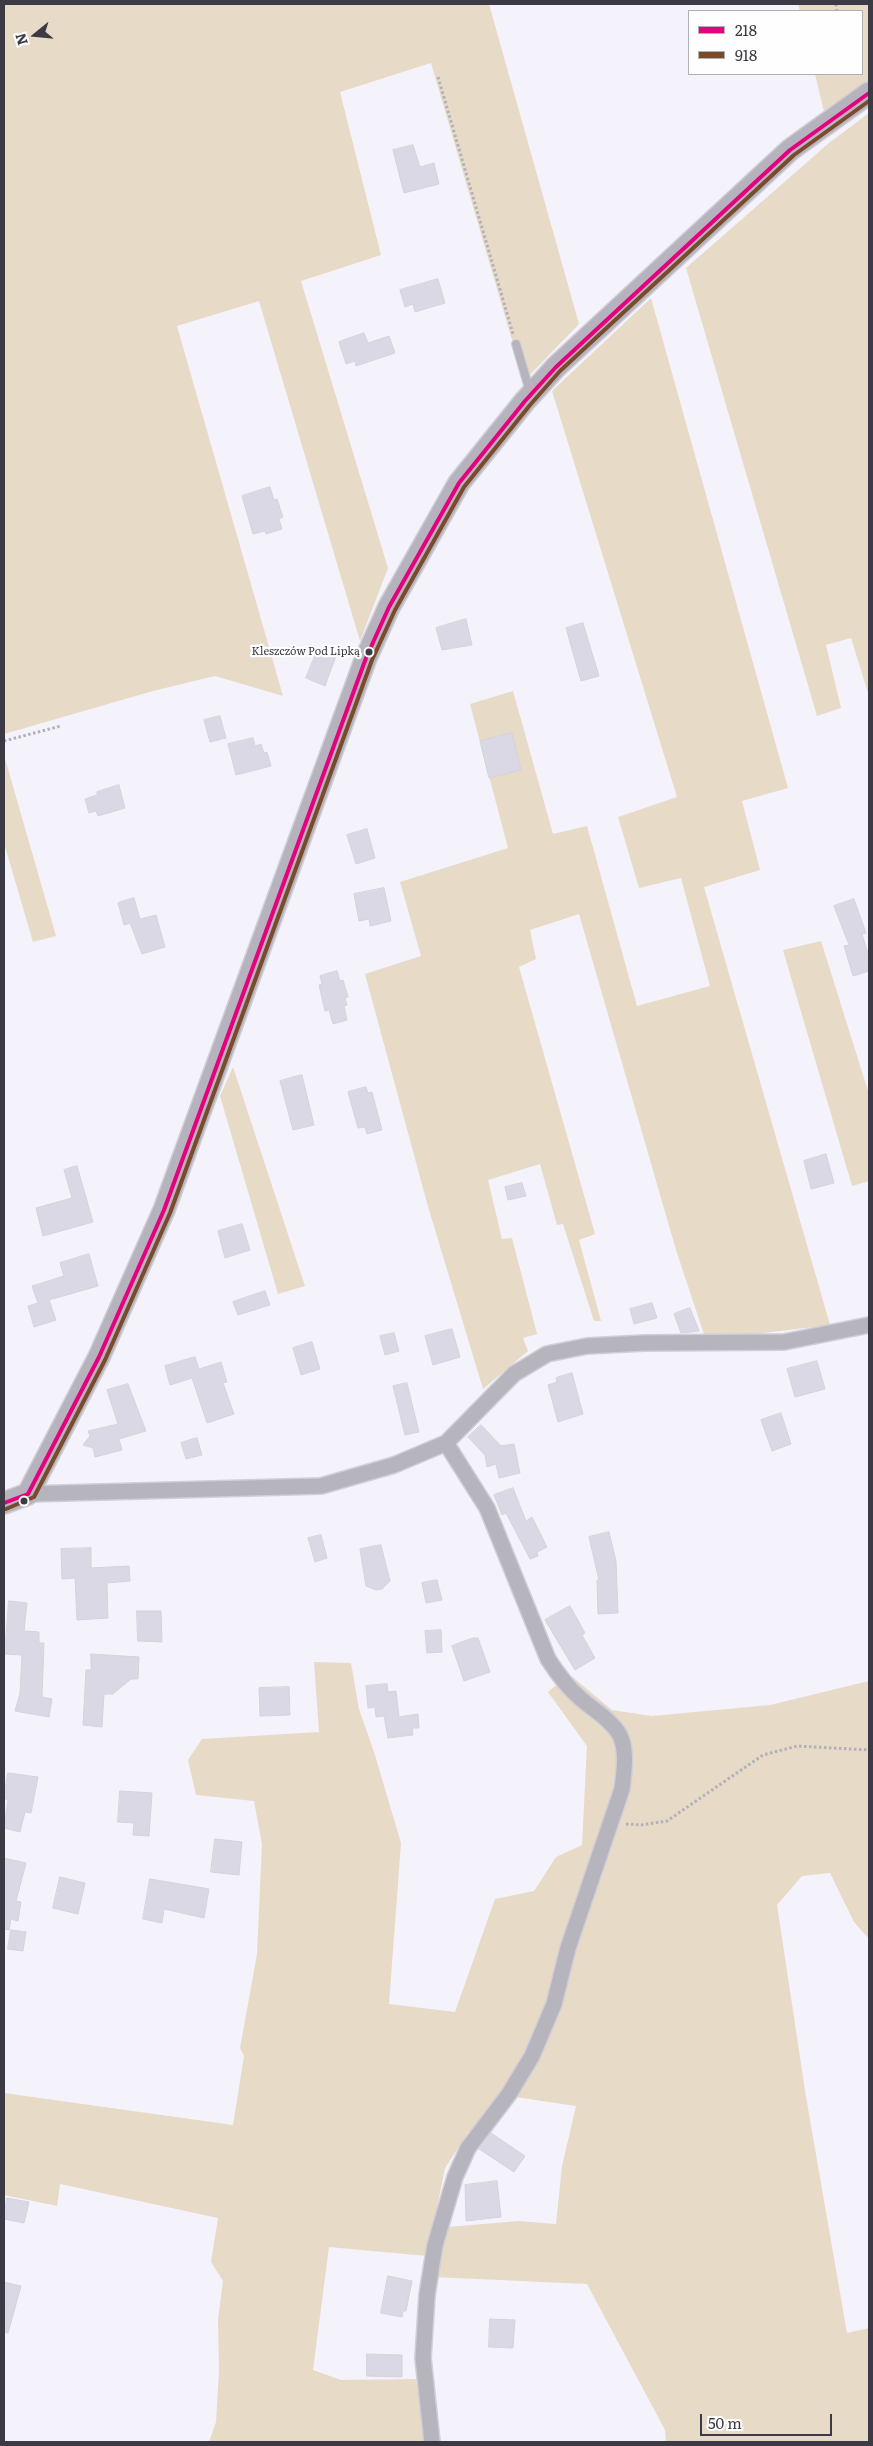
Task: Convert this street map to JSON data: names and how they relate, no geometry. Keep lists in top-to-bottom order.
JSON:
{
  "places": ["Kleszczów Pod Lipką"],
  "lines": ["transit line 218", "transit line 918"],
  "legend": ["218", "918"],
  "scale_bar": "50 m",
  "north": "left"
}
